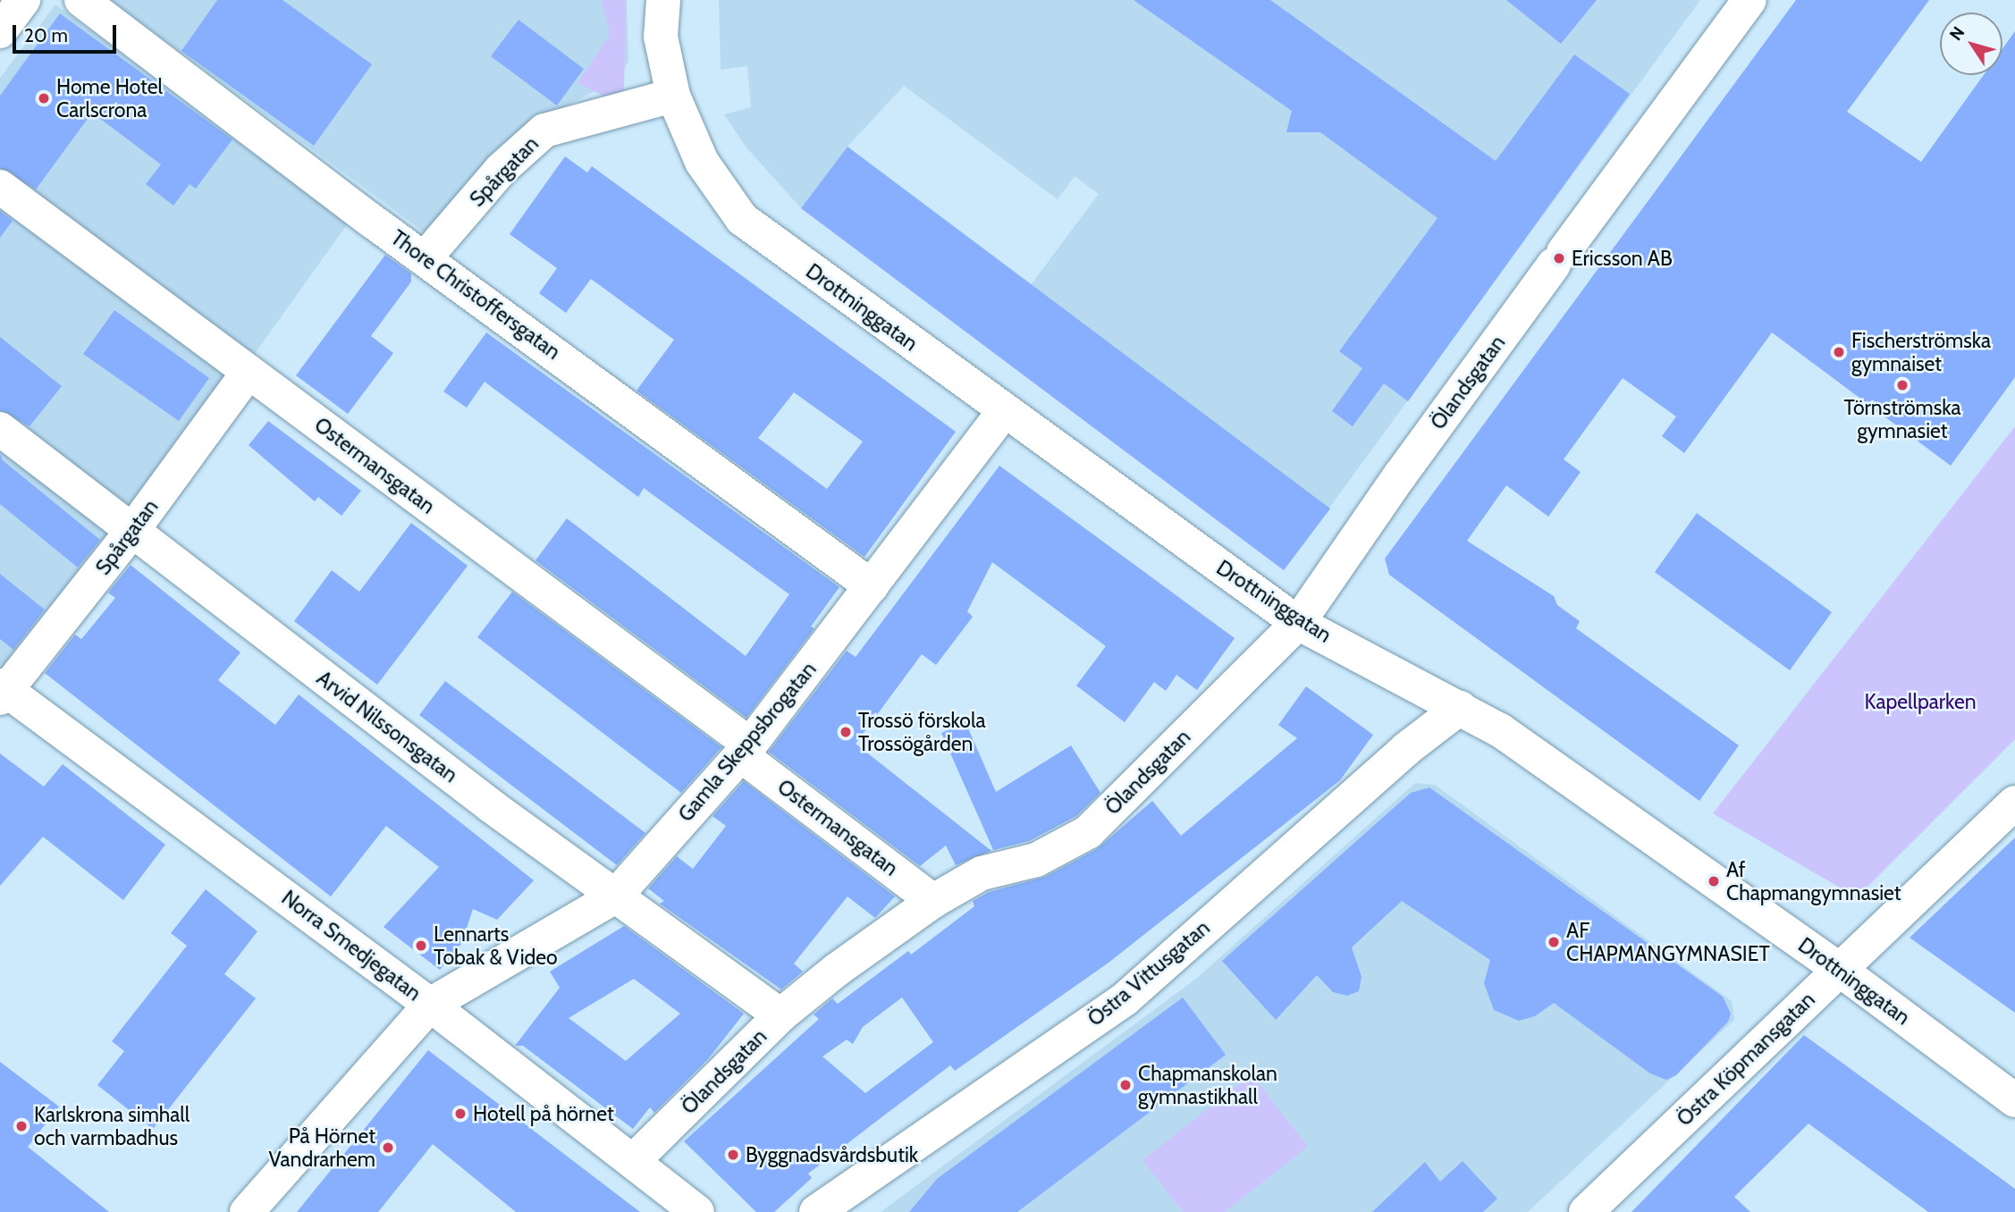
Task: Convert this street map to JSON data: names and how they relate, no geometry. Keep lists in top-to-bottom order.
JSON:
{
  "streets": {
    "street": [
      "Spårgatan",
      "Thore Christoffersgatan",
      "Drottninggatan",
      "Ölandsgatan",
      "Ostermansgatan",
      "Arvid Nilssonsgatan",
      "Gamla Skeppsbrogatan",
      "Norra Smedjegatan",
      "Östra Vittusgatan",
      "Östra Köpmansgatan"
    ]
  },
  "crossings": [
    ["Spårgatan", "Thore Christoffersgatan"],
    ["Spårgatan", "Drottninggatan"],
    ["Spårgatan", "Ostermansgatan"],
    ["Spårgatan", "Arvid Nilssonsgatan"],
    ["Spårgatan", "Norra Smedjegatan"],
    ["Thore Christoffersgatan", "Gamla Skeppsbrogatan"],
    ["Drottninggatan", "Ölandsgatan"],
    ["Drottninggatan", "Gamla Skeppsbrogatan"],
    ["Drottninggatan", "Östra Vittusgatan"],
    ["Drottninggatan", "Östra Köpmansgatan"],
    ["Ölandsgatan", "Ostermansgatan"],
    ["Ölandsgatan", "Arvid Nilssonsgatan"],
    ["Ölandsgatan", "Norra Smedjegatan"],
    ["Ostermansgatan", "Gamla Skeppsbrogatan"],
    ["Arvid Nilssonsgatan", "Gamla Skeppsbrogatan"],
    ["Gamla Skeppsbrogatan", "Norra Smedjegatan"]
  ],
  "parks": ["Kapellparken"],
  "places": [
    "Home Hotel Carlscrona",
    "Ericsson AB",
    "Fischerströmska gymnaiset",
    "Törnströmska gymnasiet",
    "Trossö förskola Trossögården",
    "Af Chapmangymnasiet",
    "AF CHAPMANGYMNASIET",
    "Lennarts Tobak & Video",
    "Chapmanskolan gymnastikhall",
    "Hotell på hörnet",
    "Karlskrona simhall och varmbadhus",
    "På Hörnet Vandrarhem",
    "Byggnadsvårdsbutik"
  ],
  "scale_bar": "20 m",
  "north": "top left"
}
